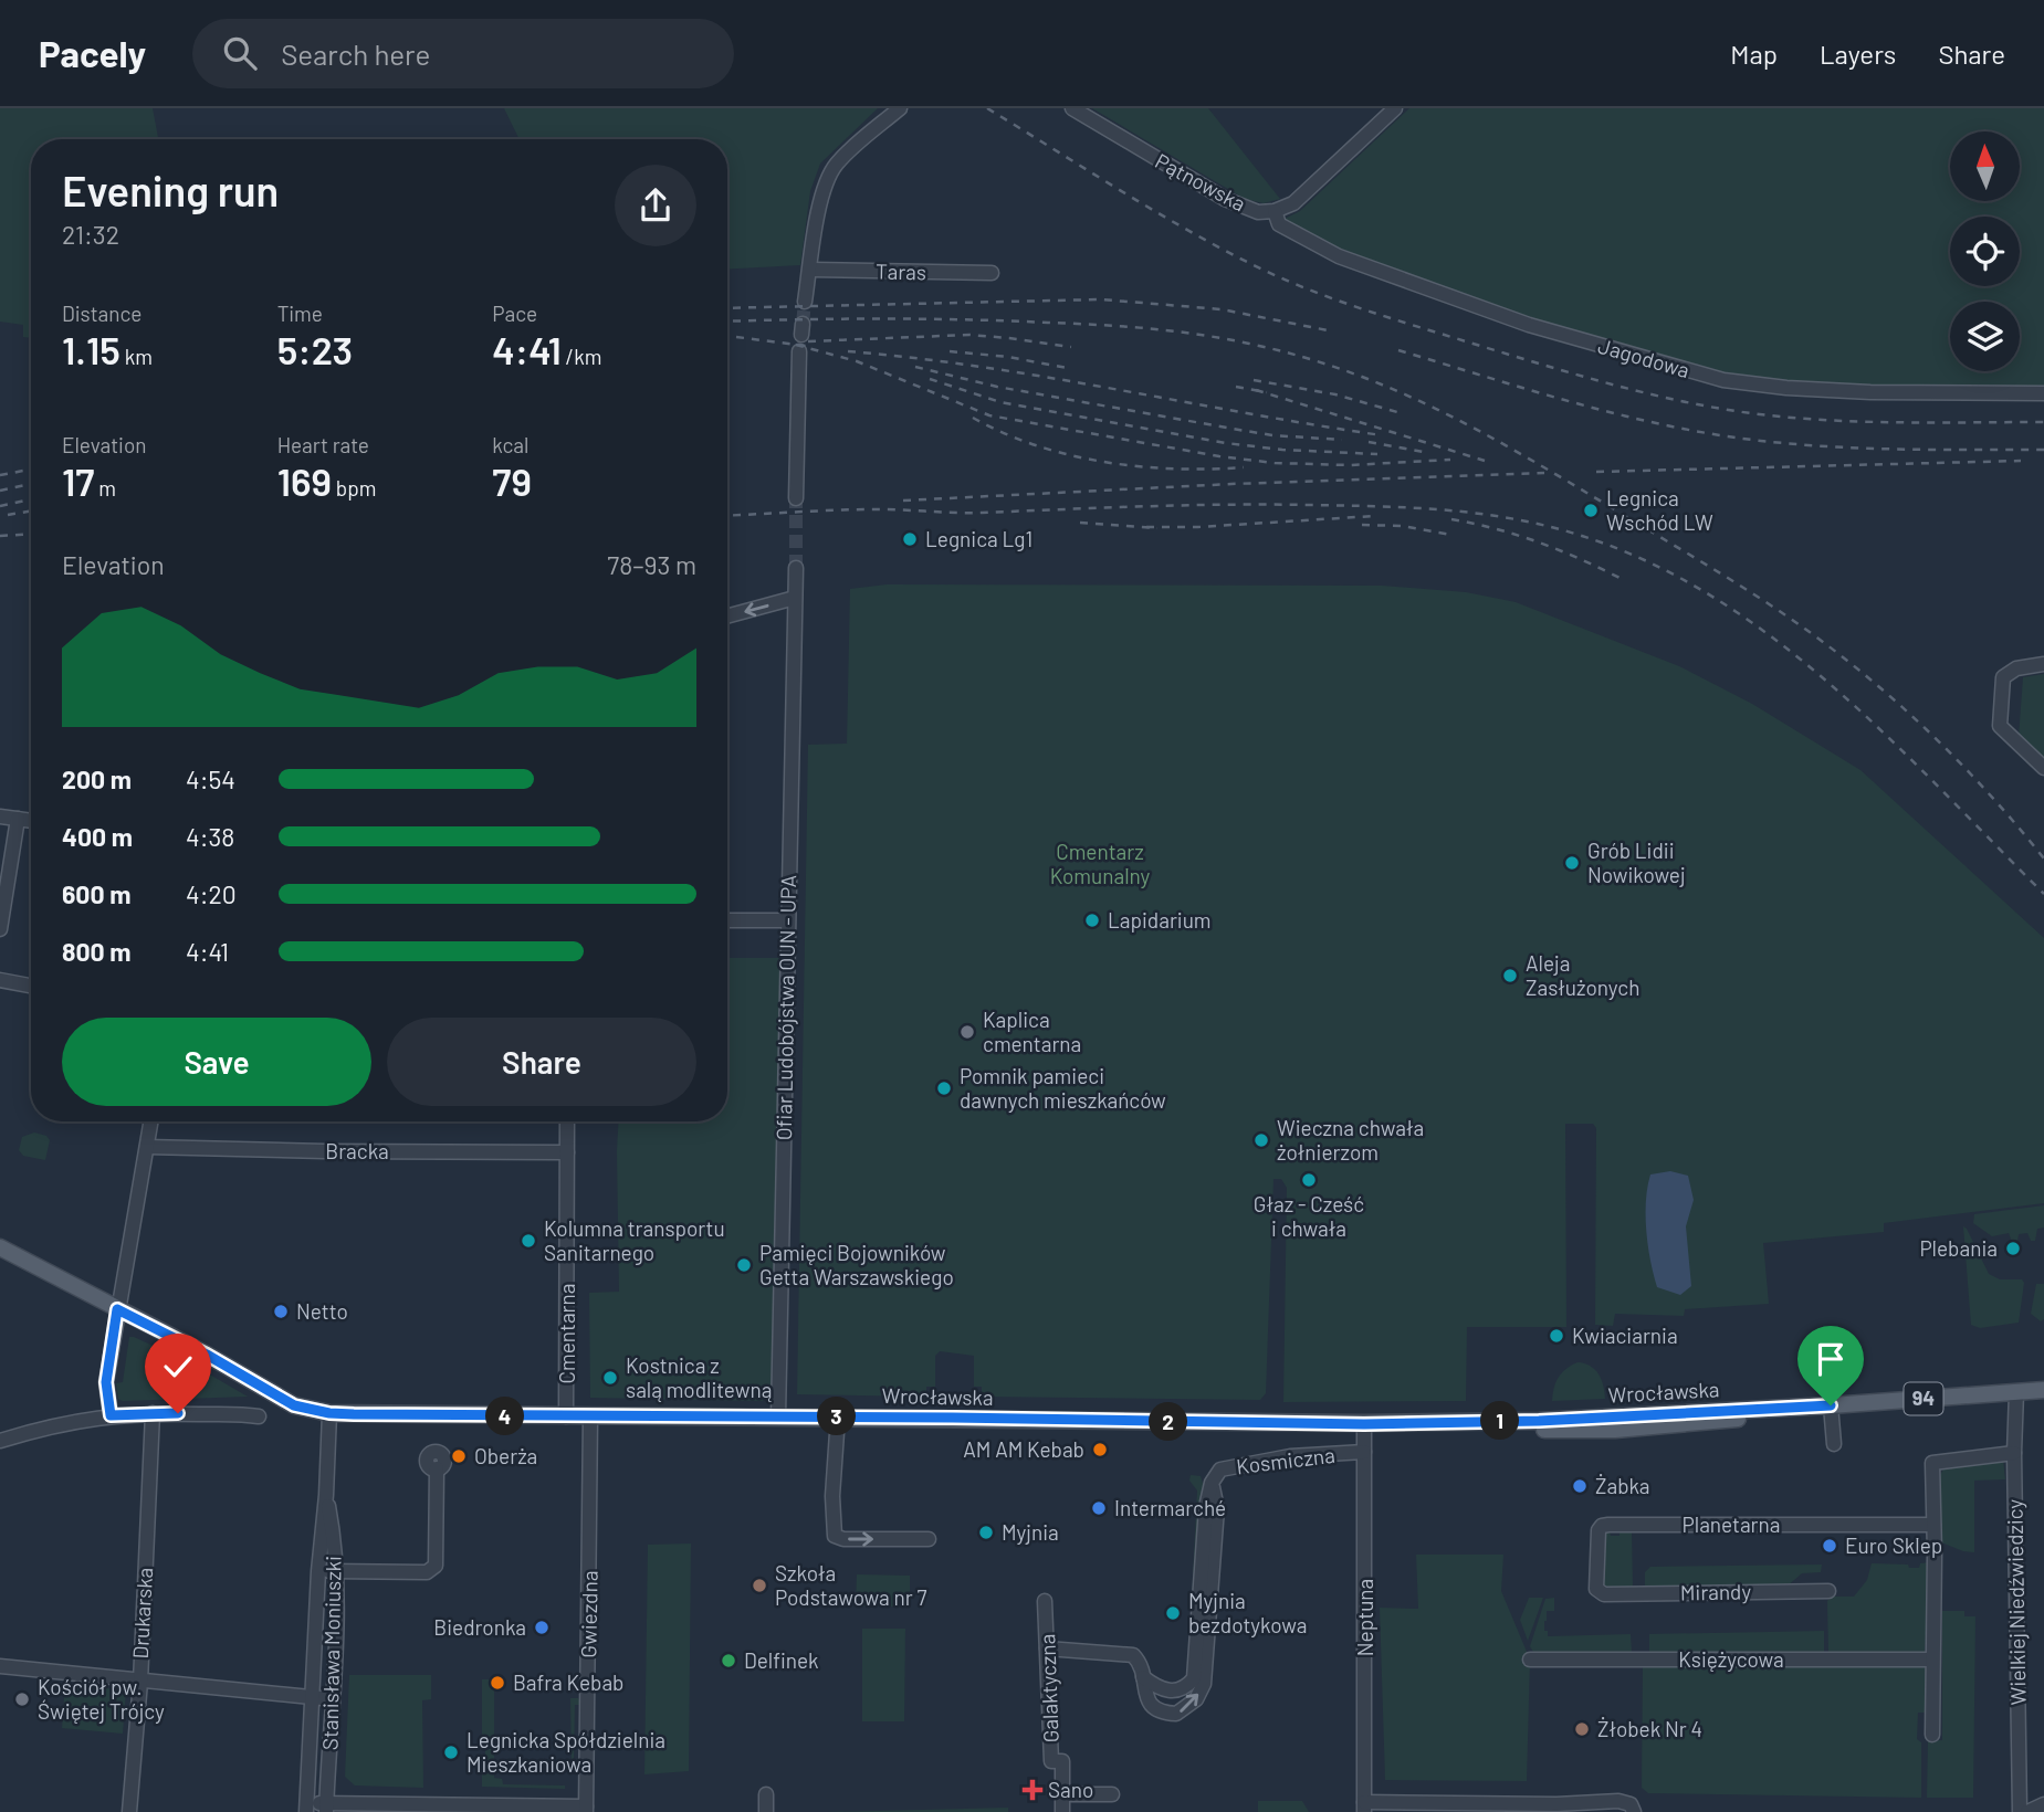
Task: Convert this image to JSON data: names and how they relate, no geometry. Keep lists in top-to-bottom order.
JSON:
{
  "streets": {
    "main road": ["Wrocławska", "94"],
    "street": [
      "Pątnowska",
      "Taras",
      "Jagodowa",
      "Ofiar Ludobójstwa OUN - UPA",
      "Bracka",
      "Cmentarna",
      "Kosmiczna",
      "Planetarna",
      "Mirandy",
      "Wielkiej Niedźwiedzicy",
      "Drukarska",
      "Gwiezdna",
      "Neptuna",
      "Stanisława Moniuszki",
      "Księżycowa",
      "Galaktyczna"
    ]
  },
  "crossings": [
    ["Pątnowska", "Jagodowa"],
    ["Ofiar Ludobójstwa OUN - UPA", "Wrocławska"],
    ["Bracka", "Cmentarna"],
    ["Cmentarna", "Wrocławska"],
    ["Wrocławska", "94"],
    ["Wrocławska", "Wielkiej Niedźwiedzicy"],
    ["Wrocławska", "Gwiezdna"],
    ["Wrocławska", "Neptuna"],
    ["Wrocławska", "Stanisława Moniuszki"],
    ["94", "Stanisława Moniuszki"],
    ["Kosmiczna", "Neptuna"],
    ["Kosmiczna", "Galaktyczna"],
    ["Planetarna", "Mirandy"]
  ],
  "parks": ["Cmentarz Komunalny"],
  "places": {
    "other": [
      "Legnica Wschód LW",
      "Legnica Lg1",
      "Grób Lidii Nowikowej",
      "Lapidarium",
      "Aleja Zasłużonych",
      "Kaplica cmentarna",
      "Pomnik pamieci dawnych mieszkańców",
      "Wieczna chwała żołnierzom",
      "Głaz - Cześć i chwała",
      "Kolumna transportu Sanitarnego",
      "Plebania",
      "Pamięci Bojowników Getta Warszawskiego",
      "Netto",
      "Kwiaciarnia",
      "Kostnica z salą modlitewną",
      "AM AM Kebab",
      "Oberża",
      "Żabka",
      "Intermarché",
      "Myjnia",
      "Euro Sklep",
      "Szkoła Podstawowa nr 7",
      "Myjnia bezdotykowa",
      "Biedronka",
      "Delfinek",
      "Bafra Kebab",
      "Kościół pw. Świętej Trójcy",
      "Żłobek Nr 4",
      "Legnicka Spółdzielnia Mieszkaniowa"
    ],
    "health": ["Sano"]
  },
  "north": "top",
  "page": {
    "header": "Pacely",
    "search": "Search here",
    "nav": ["Map", "Layers", "Share"],
    "heading": ["Evening run", "21:32"],
    "stats": [
      ["Distance", "1.15 km"],
      ["Time", "5:23"],
      ["Pace", "4:41 /km"],
      ["Elevation", "17 m"],
      ["Heart rate", "169 bpm"],
      ["kcal", "79"]
    ],
    "chart": ["Elevation", "78–93 m"],
    "list": [
      {
        "name": "200 m",
        "note": "4:54"
      },
      {
        "name": "400 m",
        "note": "4:38"
      },
      {
        "name": "600 m",
        "note": "4:20"
      },
      {
        "name": "800 m",
        "note": "4:41"
      }
    ],
    "buttons": ["Save", "Share"],
    "pins": [
      "3",
      "4",
      "1",
      "2"
    ]
  }
}
